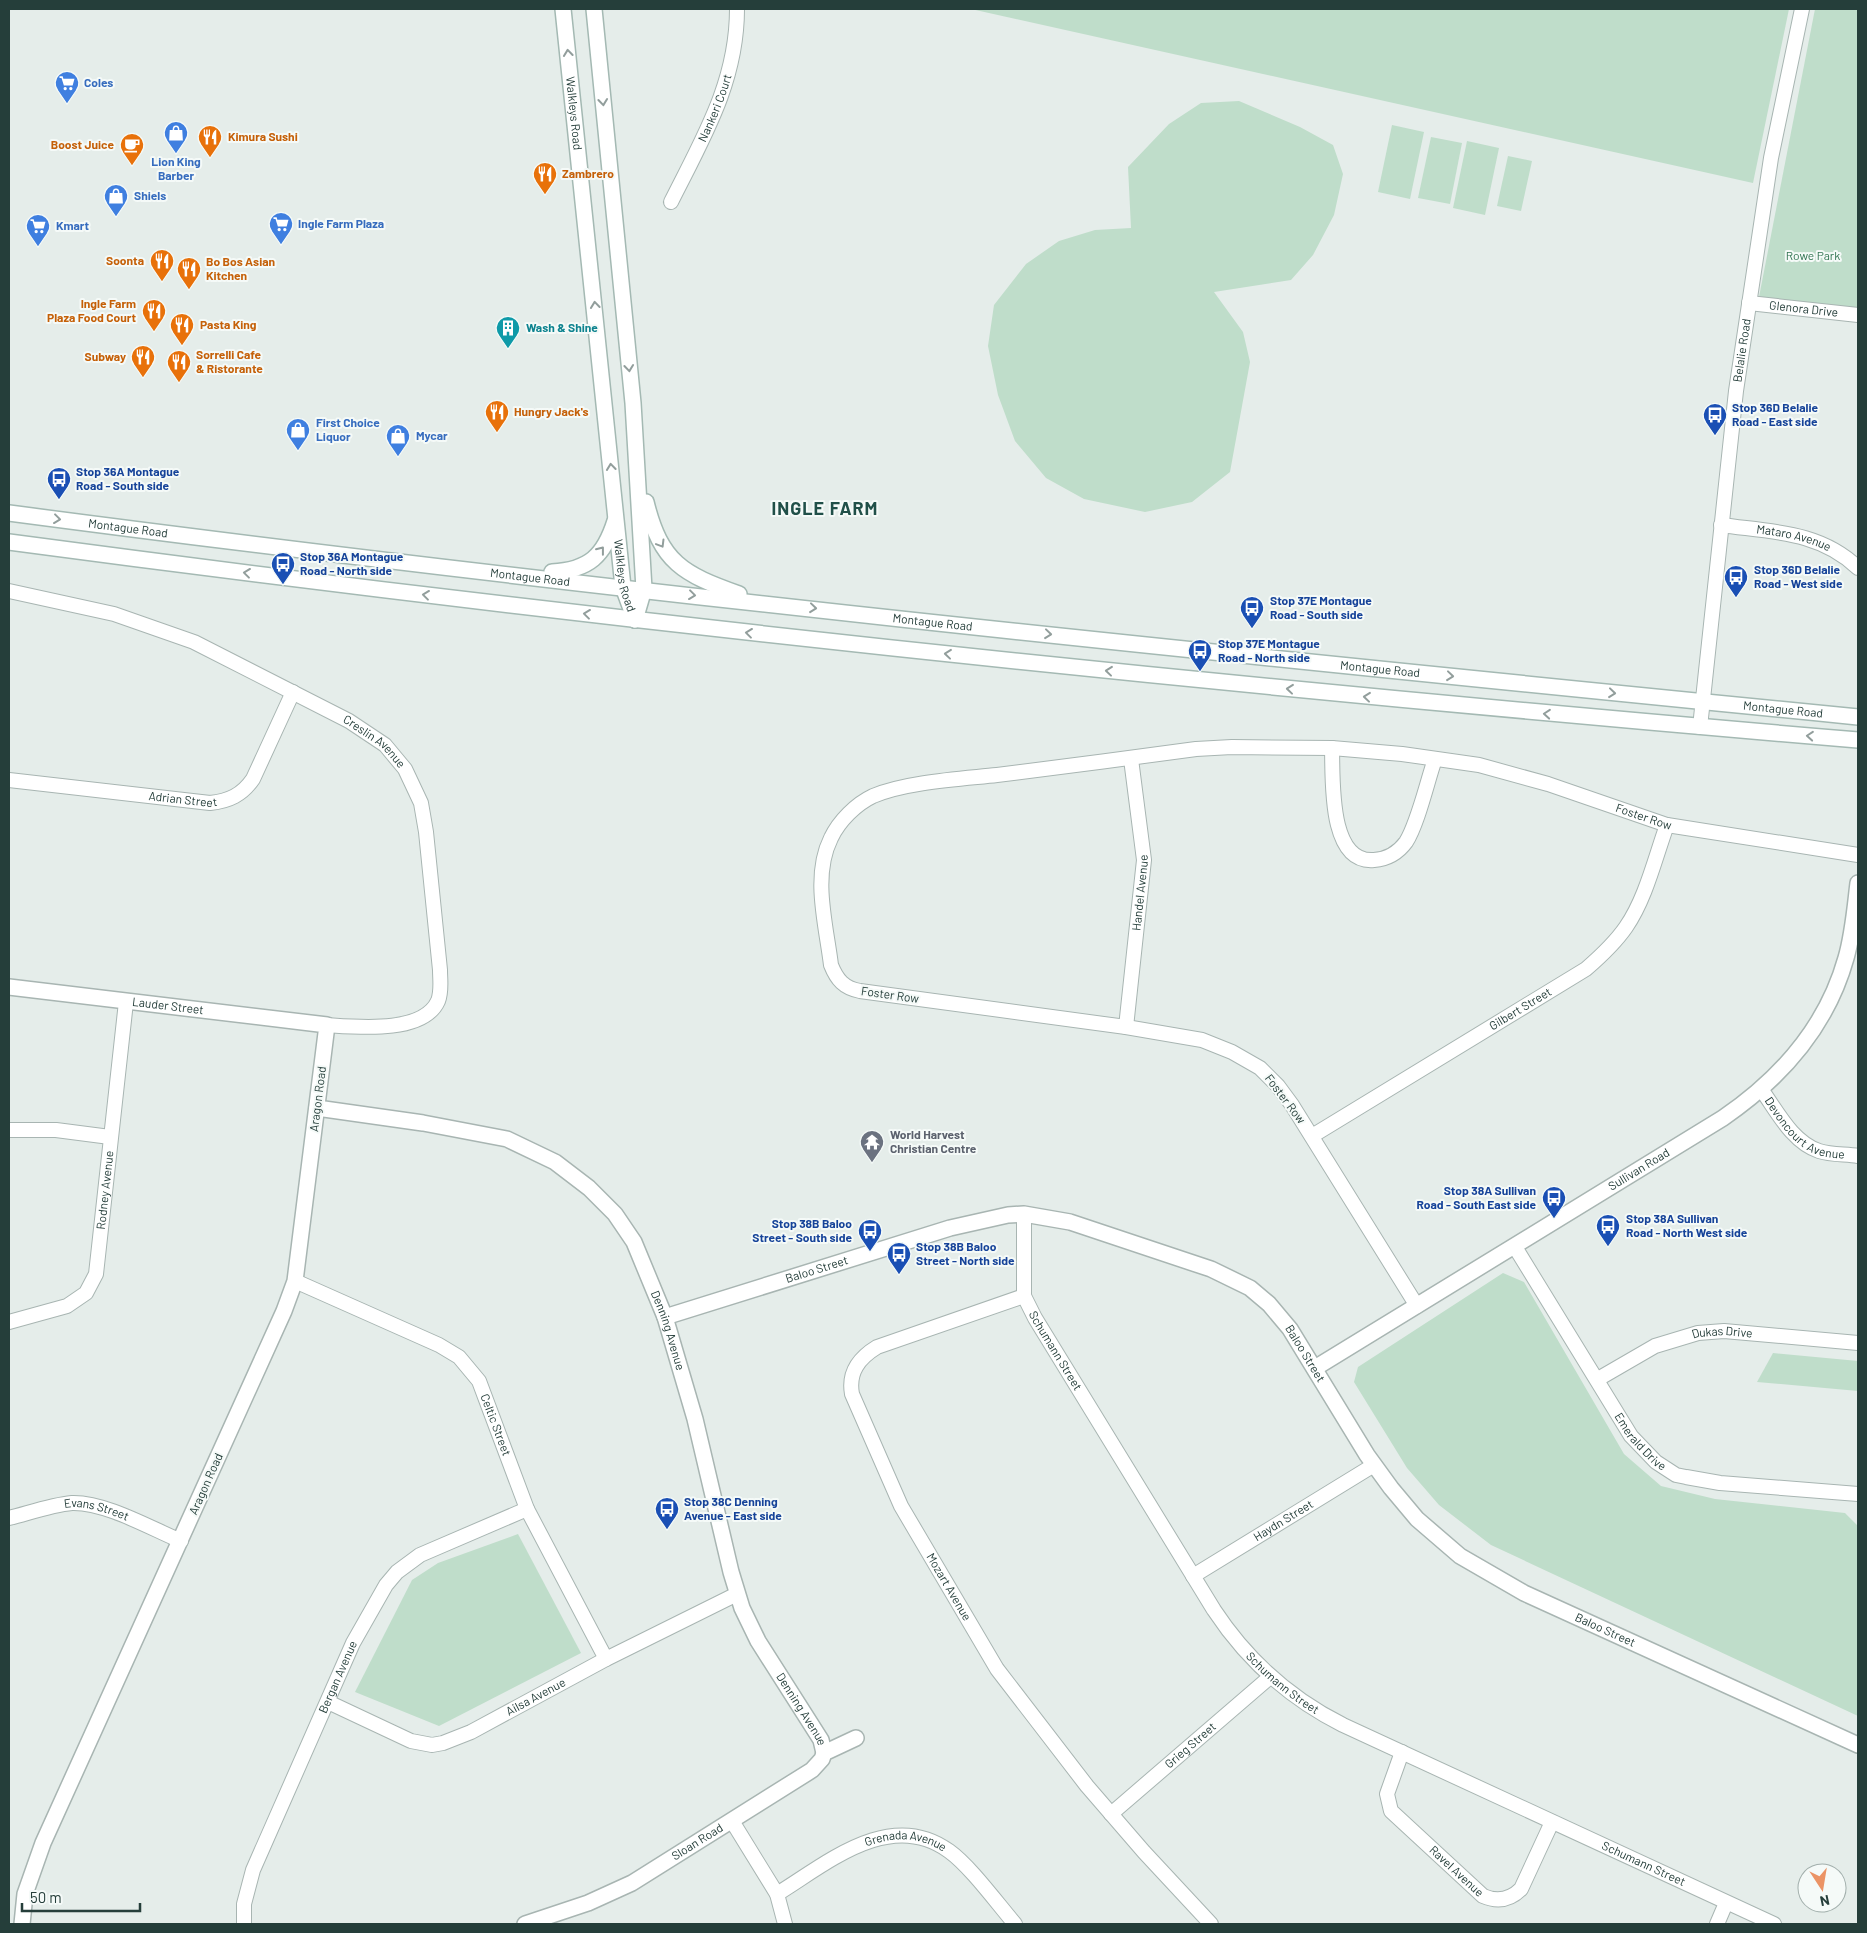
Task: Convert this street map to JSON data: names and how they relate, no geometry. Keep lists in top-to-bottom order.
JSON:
{
  "streets": {
    "main road": [
      "Walkleys Road",
      "Montague Road",
      "Lauder Street",
      "Aragon Road",
      "Sullivan Road",
      "Baloo Street",
      "Denning Avenue",
      "Sloan Road"
    ],
    "street": [
      "Nankeri Court",
      "Glenora Drive",
      "Belalie Road",
      "Mataro Avenue",
      "Creslin Avenue",
      "Adrian Street",
      "Foster Row",
      "Handel Avenue",
      "Gilbert Street",
      "Devoncourt Avenue",
      "Rodney Avenue",
      "Dukas Drive",
      "Schumann Street",
      "Celtic Street",
      "Emerald Drive",
      "Evans Street",
      "Haydn Street",
      "Mozart Avenue",
      "Bergan Avenue",
      "Ailsa Avenue",
      "Grieg Street",
      "Grenada Avenue",
      "Ravel Avenue"
    ]
  },
  "crossings": [
    ["Walkleys Road", "Montague Road"],
    ["Glenora Drive", "Belalie Road"],
    ["Belalie Road", "Montague Road"],
    ["Belalie Road", "Mataro Avenue"],
    ["Creslin Avenue", "Adrian Street"],
    ["Creslin Avenue", "Lauder Street"],
    ["Creslin Avenue", "Aragon Road"],
    ["Foster Row", "Handel Avenue"],
    ["Foster Row", "Gilbert Street"],
    ["Foster Row", "Sullivan Road"],
    ["Lauder Street", "Aragon Road"],
    ["Lauder Street", "Rodney Avenue"],
    ["Aragon Road", "Denning Avenue"],
    ["Aragon Road", "Celtic Street"],
    ["Aragon Road", "Evans Street"],
    ["Devoncourt Avenue", "Sullivan Road"],
    ["Sullivan Road", "Baloo Street"],
    ["Sullivan Road", "Emerald Drive"],
    ["Baloo Street", "Denning Avenue"],
    ["Baloo Street", "Schumann Street"],
    ["Baloo Street", "Haydn Street"],
    ["Denning Avenue", "Ailsa Avenue"],
    ["Denning Avenue", "Sloan Road"],
    ["Dukas Drive", "Emerald Drive"],
    ["Schumann Street", "Haydn Street"],
    ["Schumann Street", "Mozart Avenue"],
    ["Schumann Street", "Grieg Street"],
    ["Schumann Street", "Ravel Avenue"],
    ["Celtic Street", "Bergan Avenue"],
    ["Celtic Street", "Ailsa Avenue"],
    ["Mozart Avenue", "Grieg Street"],
    ["Bergan Avenue", "Ailsa Avenue"]
  ],
  "districts": ["INGLE FARM"],
  "parks": ["Rowe Park"],
  "places": {
    "supermarket": ["Coles", "Ingle Farm Plaza", "Kmart"],
    "shop": [
      "Lion King Barber",
      "Shiels",
      "First Choice Liquor",
      "Mycar"
    ],
    "restaurant": [
      "Kimura Sushi",
      "Zambrero",
      "Soonta",
      "Bo Bos Asian Kitchen",
      "Ingle Farm Plaza Food Court",
      "Pasta King",
      "Subway",
      "Sorrelli Cafe & Ristorante",
      "Hungry Jack's"
    ],
    "cafe": ["Boost Juice"],
    "building": ["Wash & Shine"],
    "bus stop": [
      "Stop 36D Belalie Road - East side",
      "Stop 36A Montague Road - South side",
      "Stop 36A Montague Road - North side",
      "Stop 36D Belalie Road - West side",
      "Stop 37E Montague Road - South side",
      "Stop 37E Montague Road - North side",
      "Stop 38A Sullivan Road - South East side",
      "Stop 38A Sullivan Road - North West side",
      "Stop 38B Baloo Street - South side",
      "Stop 38B Baloo Street - North side",
      "Stop 38C Denning Avenue - East side"
    ],
    "temple": ["World Harvest Christian Centre"]
  },
  "scale_bar": "50 m",
  "north": "bottom"
}
